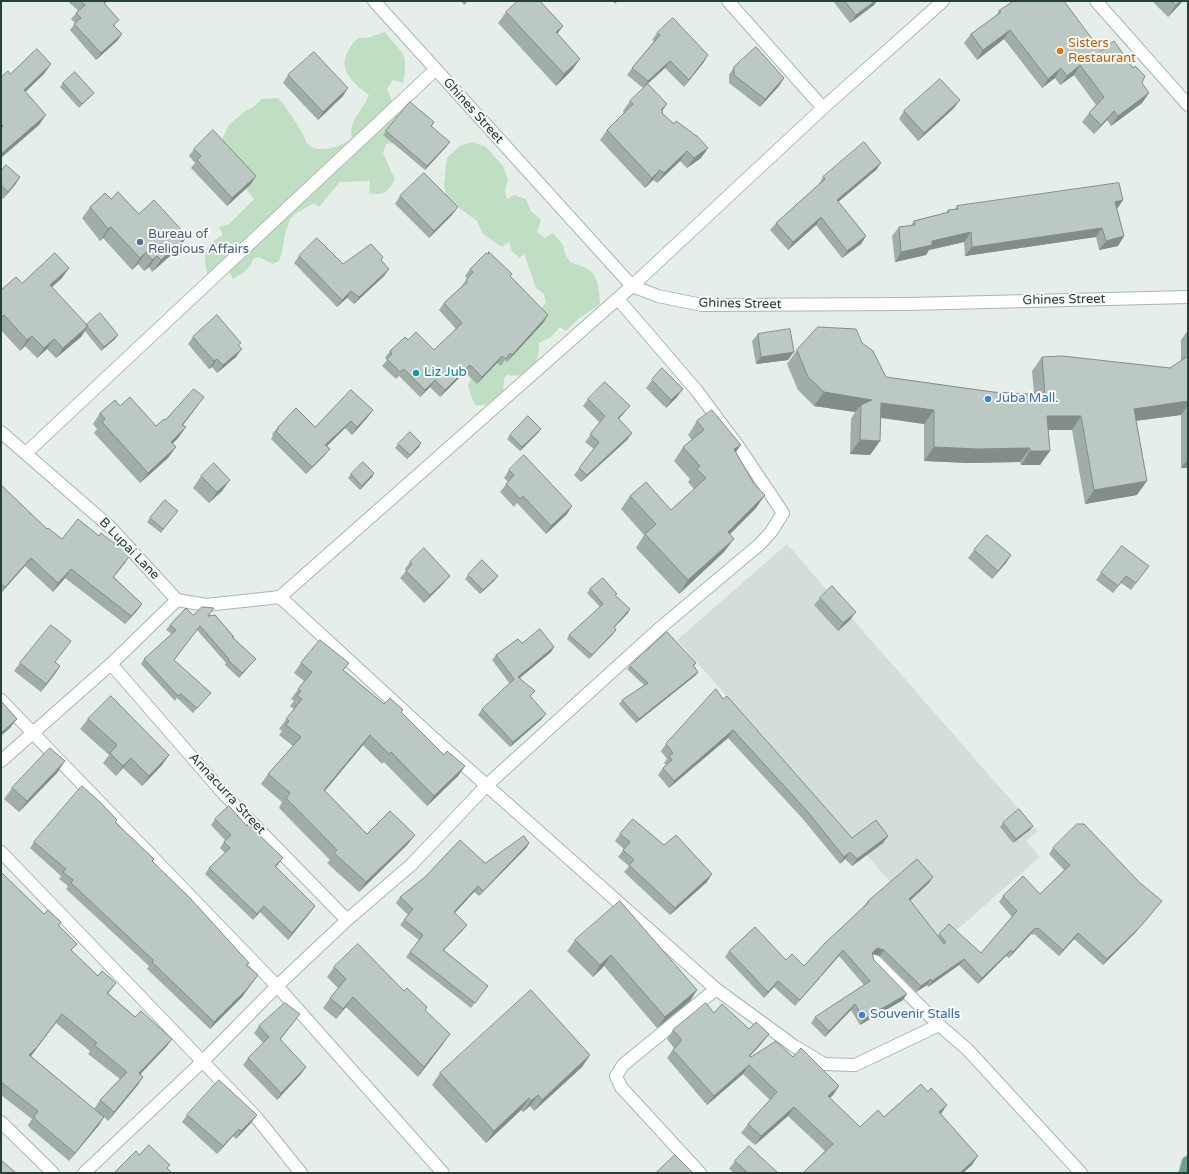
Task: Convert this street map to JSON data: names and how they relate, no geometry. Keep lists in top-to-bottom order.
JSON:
{
  "streets": {
    "street": ["Ghines Street", "B Lupai Lane", "Annacurra Street"]
  },
  "places": [
    "Sisters Restaurant",
    "Bureau of Religious Affairs",
    "Liz Jub",
    "Juba Mall.",
    "Souvenir Stalls"
  ]
}
